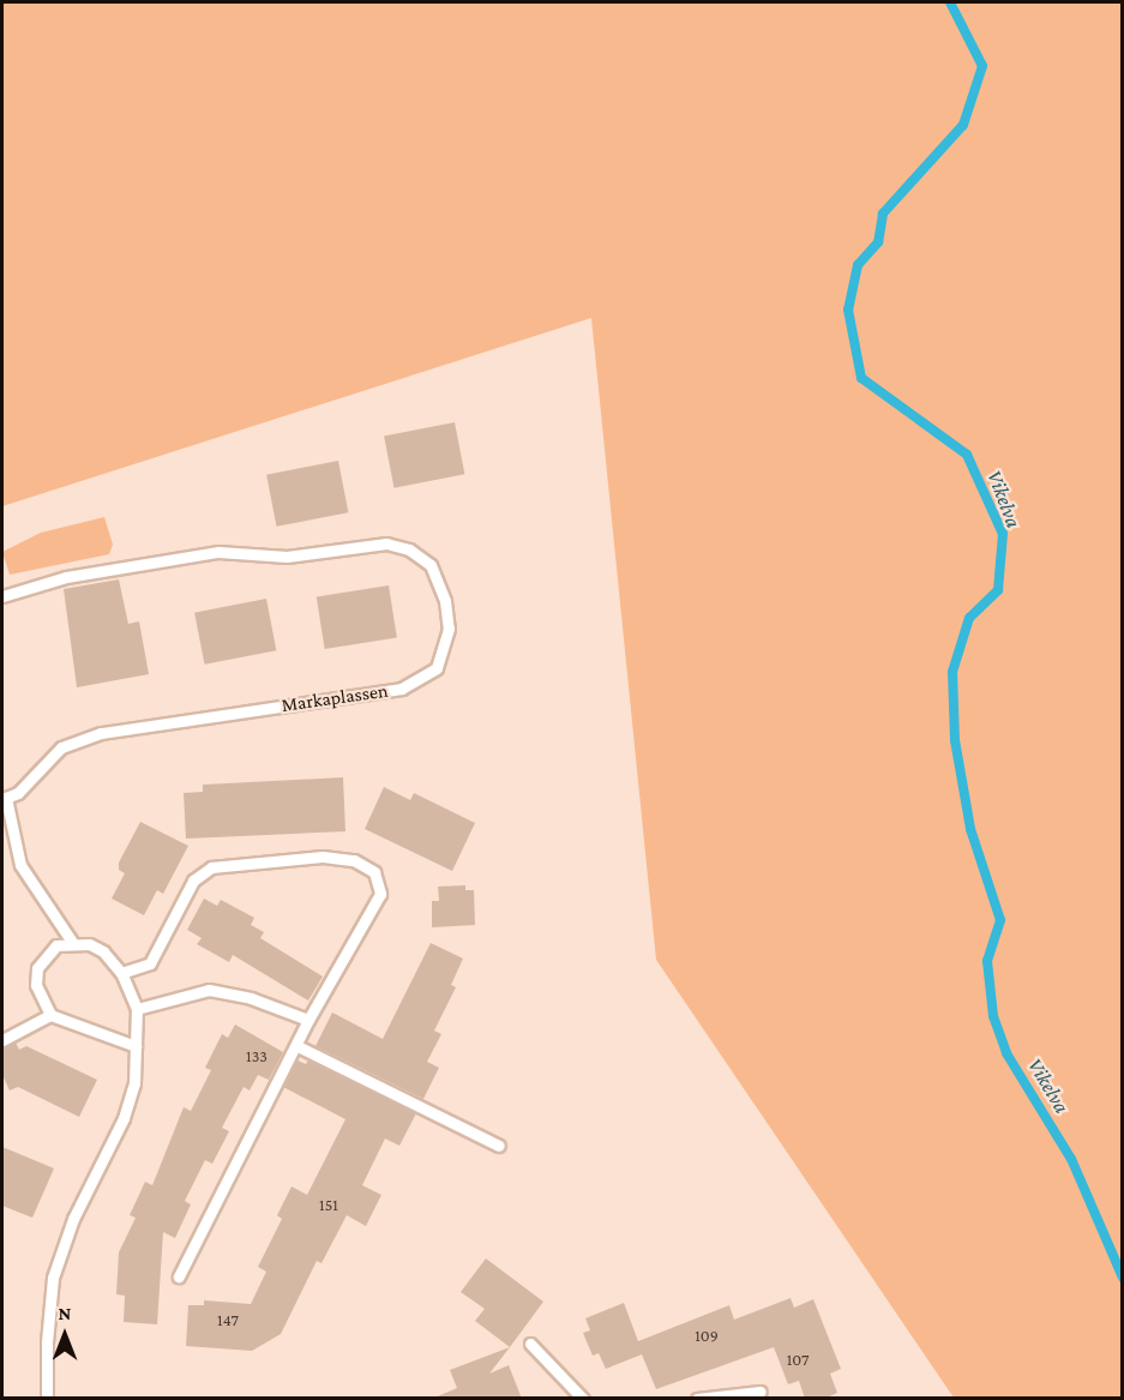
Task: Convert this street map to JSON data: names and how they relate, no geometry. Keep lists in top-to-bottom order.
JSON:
{
  "streets": {
    "lane": ["Markaplassen"]
  },
  "water": ["Vikelva"],
  "house_numbers": [
    "133",
    "151",
    "147",
    "109",
    "107"
  ],
  "north": "top"
}
